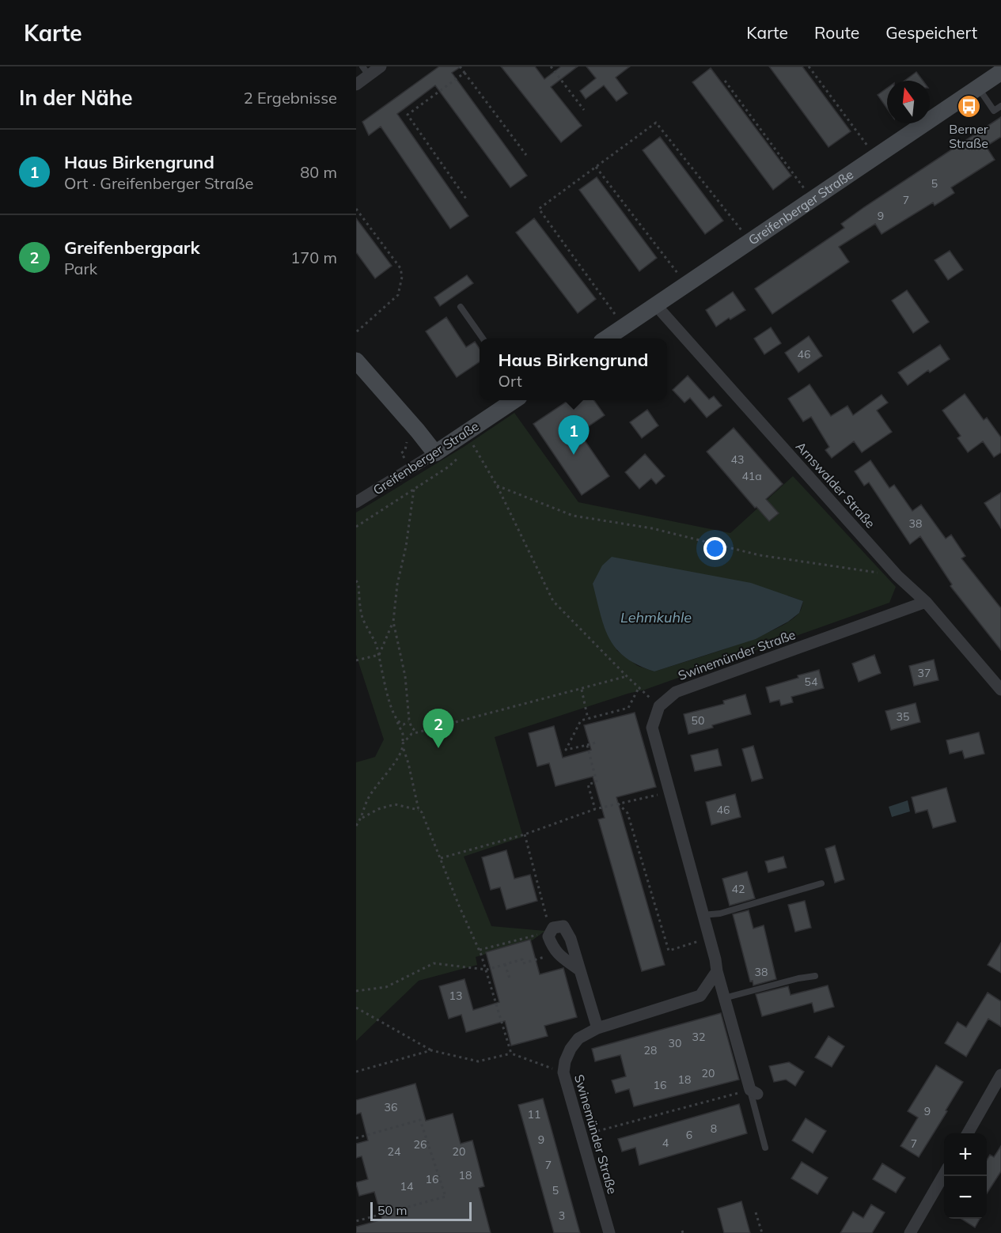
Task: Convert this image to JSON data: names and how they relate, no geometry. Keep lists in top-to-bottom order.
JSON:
{
  "streets": {
    "street": ["Greifenberger Straße", "Arnswalder Straße", "Swinemünder Straße"]
  },
  "crossings": [
    ["Greifenberger Straße", "Arnswalder Straße"],
    ["Arnswalder Straße", "Swinemünder Straße"]
  ],
  "water": ["Lehmkuhle"],
  "places": {
    "bus stop": ["Berner Straße"]
  },
  "house_numbers": [
    "5",
    "7",
    "9",
    "46",
    "43",
    "41a",
    "38",
    "37",
    "54",
    "35",
    "50",
    "46",
    "42",
    "38",
    "13",
    "32",
    "30",
    "28",
    "20",
    "18",
    "16",
    "36",
    "9",
    "11",
    "8",
    "6",
    "9",
    "4",
    "7",
    "26",
    "24",
    "20",
    "7",
    "18",
    "16",
    "14",
    "5",
    "3"
  ],
  "scale_bar": "50 m",
  "north": "top",
  "page": {
    "header": "Karte",
    "nav": ["Karte", "Route", "Gespeichert"],
    "heading": ["In der Nähe", "2 Ergebnisse"],
    "list": [
      {
        "mark": "1",
        "name": "Haus Birkengrund",
        "note": "Ort · Greifenberger Straße",
        "value": "80 m"
      },
      {
        "mark": "2",
        "name": "Greifenbergpark",
        "note": "Park",
        "value": "170 m"
      }
    ],
    "popup": ["Haus Birkengrund", "Ort"],
    "pins": ["1", "2"],
    "map_buttons": ["+", "−"],
    "scale": "50 m"
  }
}
